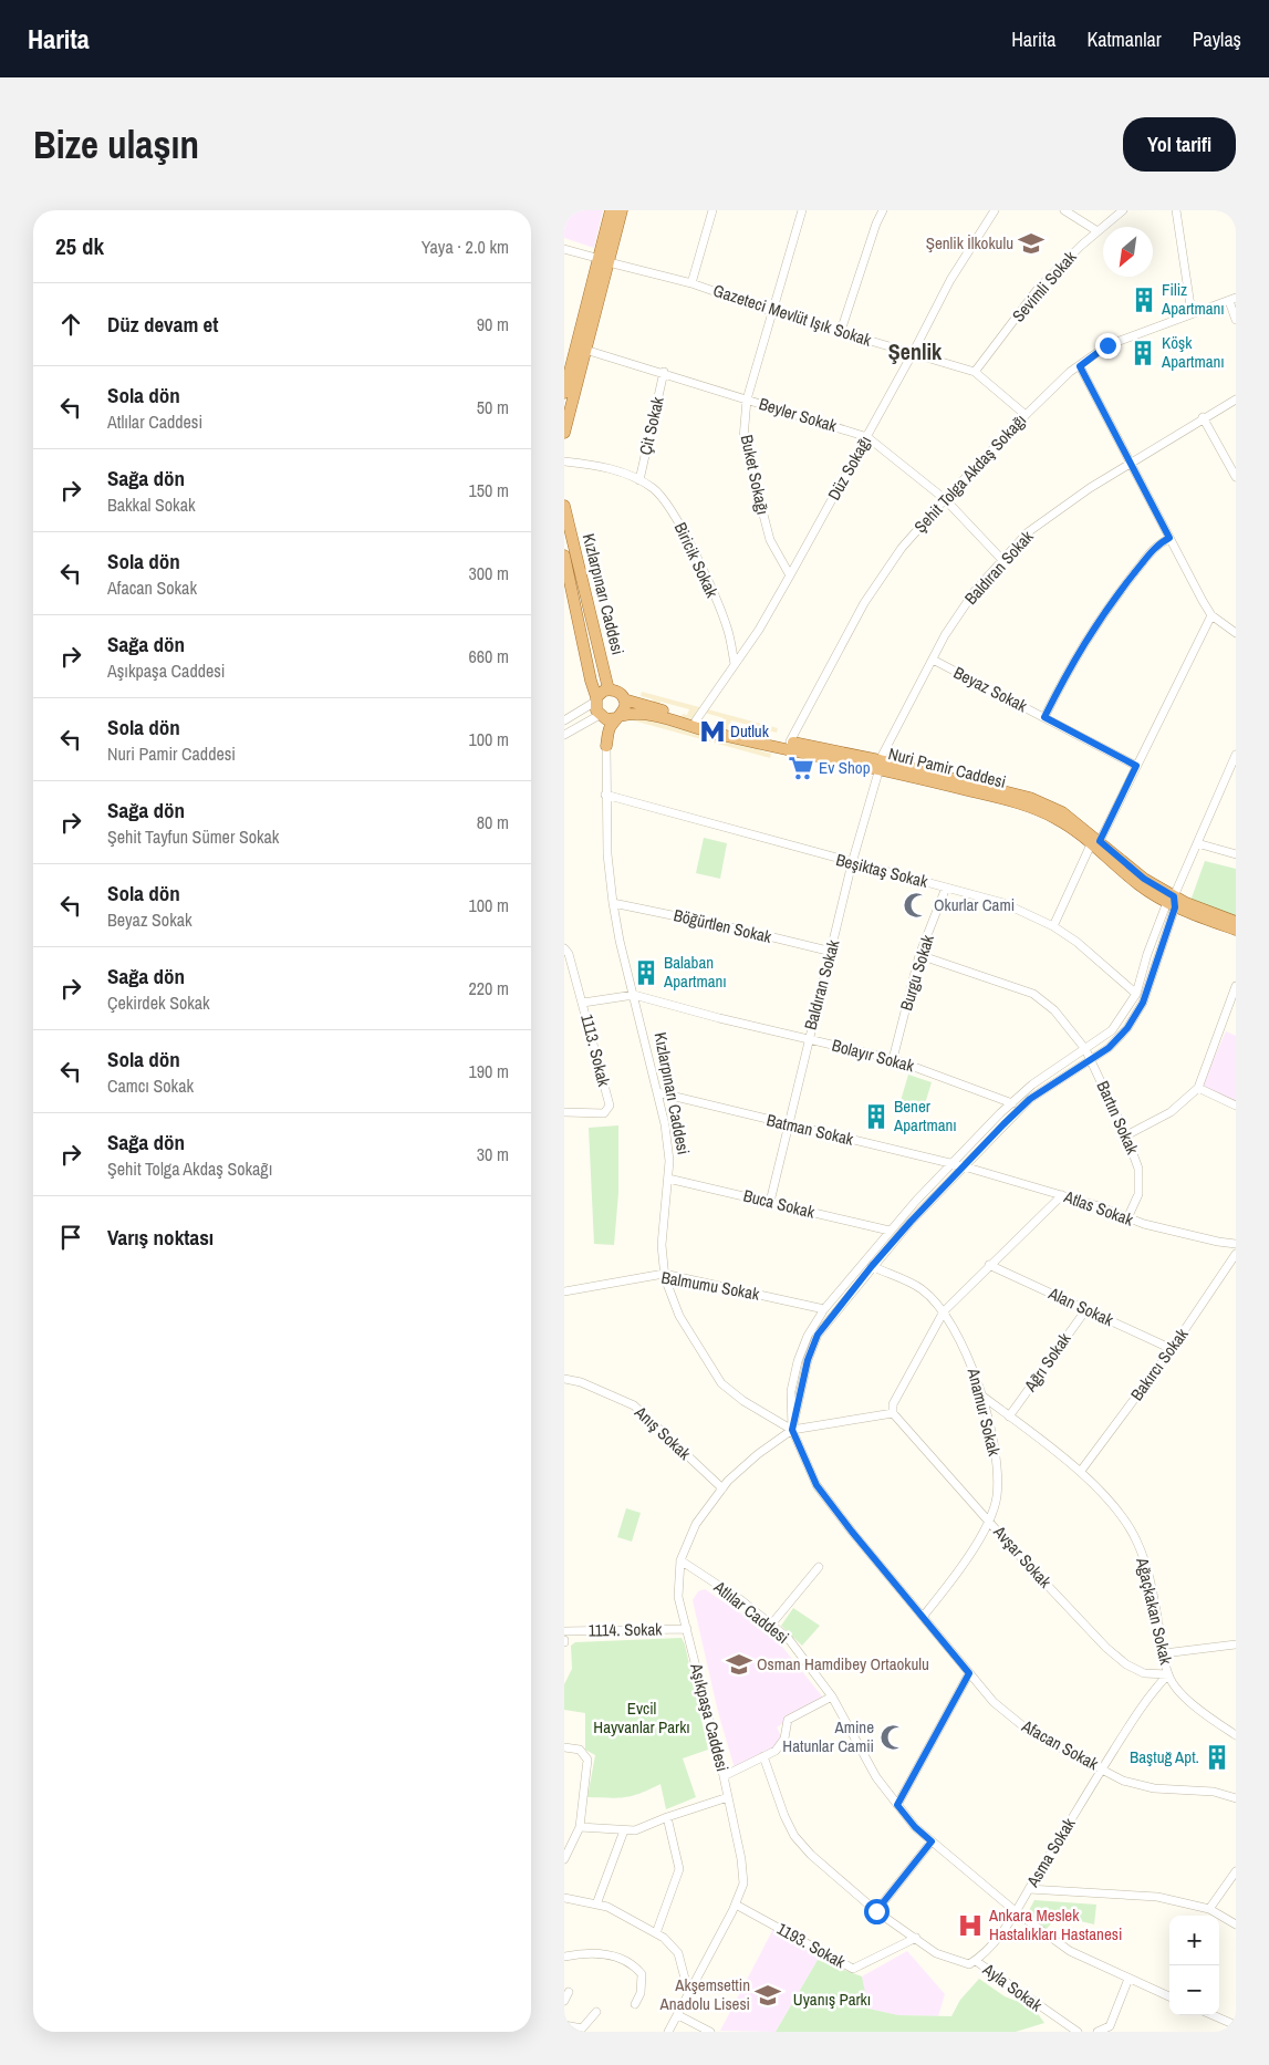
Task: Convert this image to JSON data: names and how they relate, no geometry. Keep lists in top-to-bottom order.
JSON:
{
  "streets": {
    "main road": ["Kızlarpınarı Caddesi", "Nuri Pamir Caddesi"],
    "street": [
      "Sevimli Sokak",
      "Gazeteci Mevlüt Işık Sokak",
      "Beyler Sokak",
      "Çit Sokak",
      "Düz Sokağı",
      "Şehit Tolga Akdaş Sokağı",
      "Buket Sokağı",
      "Biricik Sokak",
      "Baldıran Sokak",
      "Beyaz Sokak",
      "Beşiktaş Sokak",
      "Böğürtlen Sokak",
      "Burgu Sokak",
      "1113. Sokak",
      "Bolayır Sokak",
      "Bartın Sokak",
      "Batman Sokak",
      "Buca Sokak",
      "Atlas Sokak",
      "Balmumu Sokak",
      "Alan Sokak",
      "Ağrı Sokak",
      "Bakırcı Sokak",
      "Anamur Sokak",
      "Anış Sokak",
      "Avşar Sokak",
      "Ağaçkakan Sokak",
      "Atlılar Caddesi",
      "1114. Sokak",
      "Aşıkpaşa Caddesi",
      "Afacan Sokak",
      "Asma Sokak",
      "1193. Sokak",
      "Ayla Sokak"
    ]
  },
  "crossings": [
    ["Sevimli Sokak", "Gazeteci Mevlüt Işık Sokak"],
    ["Gazeteci Mevlüt Işık Sokak", "Düz Sokağı"],
    ["Gazeteci Mevlüt Işık Sokak", "Şehit Tolga Akdaş Sokağı"],
    ["Gazeteci Mevlüt Işık Sokak", "Buket Sokağı"],
    ["Beyler Sokak", "Çit Sokak"],
    ["Beyler Sokak", "Düz Sokağı"],
    ["Beyler Sokak", "Şehit Tolga Akdaş Sokağı"],
    ["Beyler Sokak", "Buket Sokağı"],
    ["Beyler Sokak", "Baldıran Sokak"],
    ["Çit Sokak", "Biricik Sokak"],
    ["Düz Sokağı", "Buket Sokağı"],
    ["Düz Sokağı", "Biricik Sokak"],
    ["Düz Sokağı", "Nuri Pamir Caddesi"],
    ["Şehit Tolga Akdaş Sokağı", "Nuri Pamir Caddesi"],
    ["Baldıran Sokak", "Beyaz Sokak"],
    ["Baldıran Sokak", "Nuri Pamir Caddesi"],
    ["Baldıran Sokak", "Beşiktaş Sokak"],
    ["Baldıran Sokak", "Böğürtlen Sokak"],
    ["Baldıran Sokak", "Bolayır Sokak"],
    ["Baldıran Sokak", "Batman Sokak"],
    ["Baldıran Sokak", "Buca Sokak"],
    ["Kızlarpınarı Caddesi", "Nuri Pamir Caddesi"],
    ["Kızlarpınarı Caddesi", "Beşiktaş Sokak"],
    ["Kızlarpınarı Caddesi", "Böğürtlen Sokak"],
    ["Kızlarpınarı Caddesi", "Bolayır Sokak"],
    ["Kızlarpınarı Caddesi", "Batman Sokak"],
    ["Kızlarpınarı Caddesi", "Buca Sokak"],
    ["Kızlarpınarı Caddesi", "Balmumu Sokak"],
    ["Kızlarpınarı Caddesi", "Aşıkpaşa Caddesi"],
    ["Kızlarpınarı Caddesi", "Afacan Sokak"],
    ["Beşiktaş Sokak", "Burgu Sokak"],
    ["Burgu Sokak", "Bolayır Sokak"],
    ["Burgu Sokak", "Bartın Sokak"],
    ["Bartın Sokak", "Atlas Sokak"],
    ["Batman Sokak", "Atlas Sokak"],
    ["Alan Sokak", "Ağrı Sokak"],
    ["Alan Sokak", "Bakırcı Sokak"],
    ["Ağrı Sokak", "Ağaçkakan Sokak"],
    ["Bakırcı Sokak", "Ağaçkakan Sokak"],
    ["Anamur Sokak", "Avşar Sokak"],
    ["Anamur Sokak", "Ağaçkakan Sokak"],
    ["Anamur Sokak", "Afacan Sokak"],
    ["Anış Sokak", "Aşıkpaşa Caddesi"],
    ["Avşar Sokak", "Ağaçkakan Sokak"],
    ["Avşar Sokak", "Asma Sokak"],
    ["Ağaçkakan Sokak", "Asma Sokak"],
    ["Atlılar Caddesi", "Aşıkpaşa Caddesi"],
    ["Atlılar Caddesi", "Asma Sokak"],
    ["1114. Sokak", "Aşıkpaşa Caddesi"],
    ["Aşıkpaşa Caddesi", "Afacan Sokak"],
    ["Aşıkpaşa Caddesi", "1193. Sokak"],
    ["Afacan Sokak", "Asma Sokak"],
    ["Asma Sokak", "Ayla Sokak"]
  ],
  "districts": ["Şenlik"],
  "parks": ["Evcil Hayvanlar Parkı", "Uyanış Parkı"],
  "places": {
    "school or university": ["Şenlik İlkokulu", "Osman Hamdibey Ortaokulu", "Akşemsettin Anadolu Lisesi"],
    "building": [
      "Filiz Apartmanı",
      "Köşk Apartmanı",
      "Balaban Apartmanı",
      "Bener Apartmanı",
      "Baştuğ Apt."
    ],
    "metro station": ["Dutluk"],
    "supermarket": ["Ev Shop"],
    "mosque": ["Okurlar Cami", "Amine Hatunlar Camii"],
    "hospital": ["Ankara Meslek Hastalıkları Hastanesi"]
  },
  "north": "bottom left",
  "page": {
    "header": "Harita",
    "nav": ["Harita", "Katmanlar", "Paylaş"],
    "buttons": "Yol tarifi",
    "title": "Bize ulaşın",
    "heading": ["25 dk", "Yaya · 2.0 km"],
    "list": [
      ["Düz devam et", "90 m"],
      ["Sola dön", "Atlılar Caddesi", "50 m"],
      ["Sağa dön", "Bakkal Sokak", "150 m"],
      ["Sola dön", "Afacan Sokak", "300 m"],
      ["Sağa dön", "Aşıkpaşa Caddesi", "660 m"],
      ["Sola dön", "Nuri Pamir Caddesi", "100 m"],
      ["Sağa dön", "Şehit Tayfun Sümer Sokak", "80 m"],
      ["Sola dön", "Beyaz Sokak", "100 m"],
      ["Sağa dön", "Çekirdek Sokak", "220 m"],
      ["Sola dön", "Camcı Sokak", "190 m"],
      ["Sağa dön", "Şehit Tolga Akdaş Sokağı", "30 m"],
      "Varış noktası"
    ],
    "map_buttons": ["+", "−"]
  }
}
